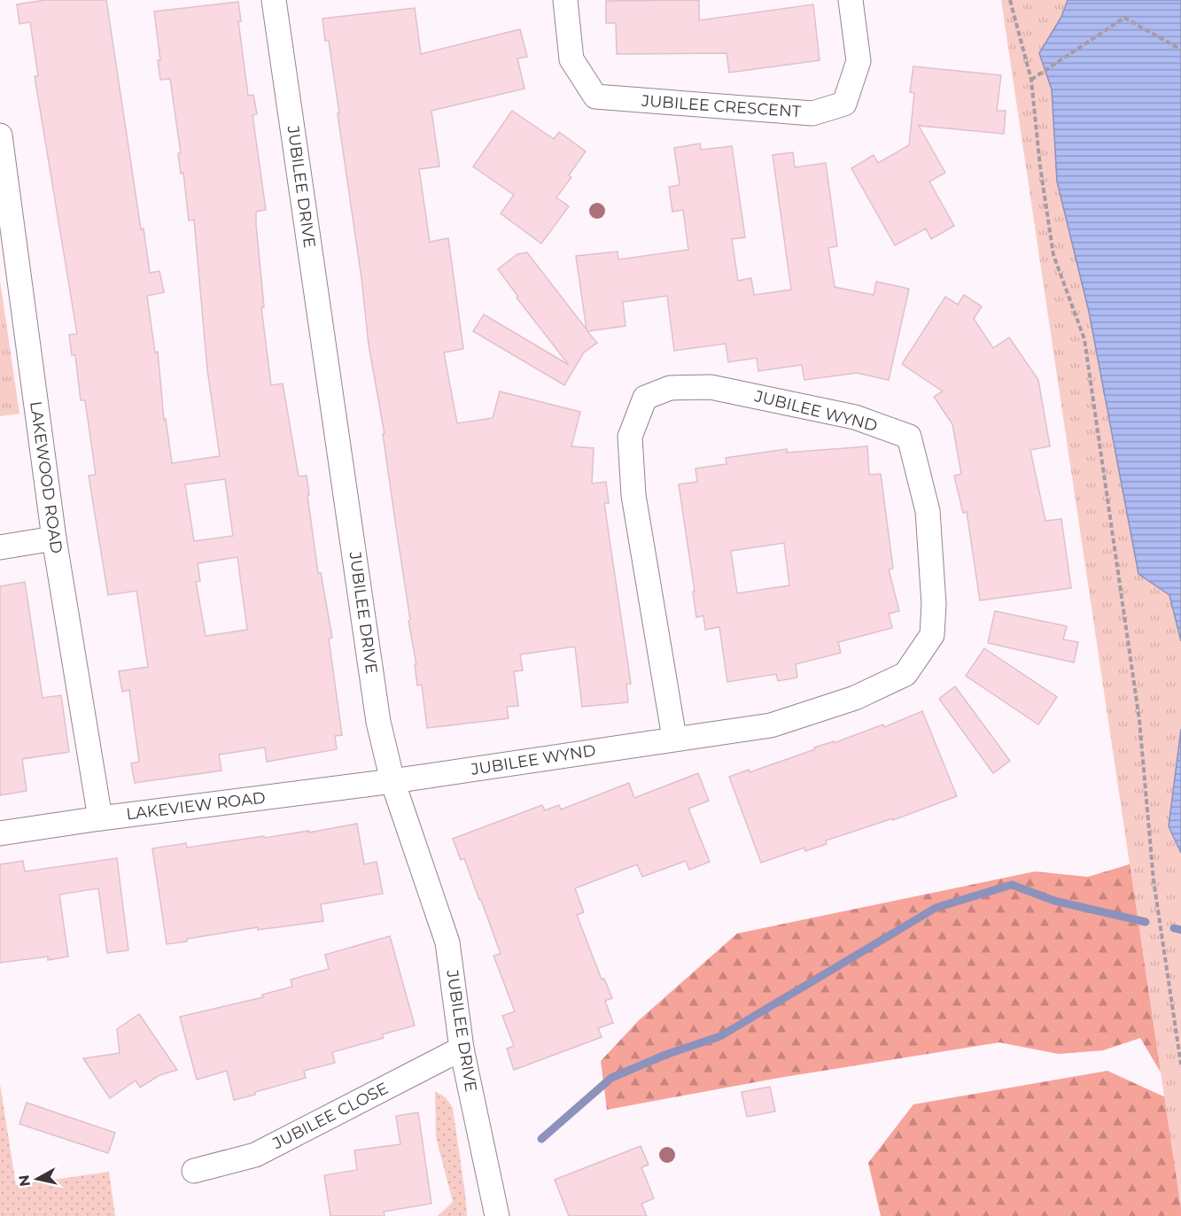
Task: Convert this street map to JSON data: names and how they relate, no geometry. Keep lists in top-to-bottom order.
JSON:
{
  "streets": {
    "street": [
      "JUBILEE CRESCENT",
      "JUBILEE DRIVE",
      "JUBILEE WYND",
      "LAKEWOOD ROAD",
      "LAKEVIEW ROAD",
      "JUBILEE CLOSE"
    ]
  },
  "crossings": [
    ["JUBILEE DRIVE", "JUBILEE WYND"],
    ["JUBILEE DRIVE", "LAKEVIEW ROAD"],
    ["JUBILEE DRIVE", "JUBILEE CLOSE"],
    ["JUBILEE WYND", "LAKEVIEW ROAD"],
    ["LAKEWOOD ROAD", "LAKEVIEW ROAD"]
  ],
  "north": "left"
}
